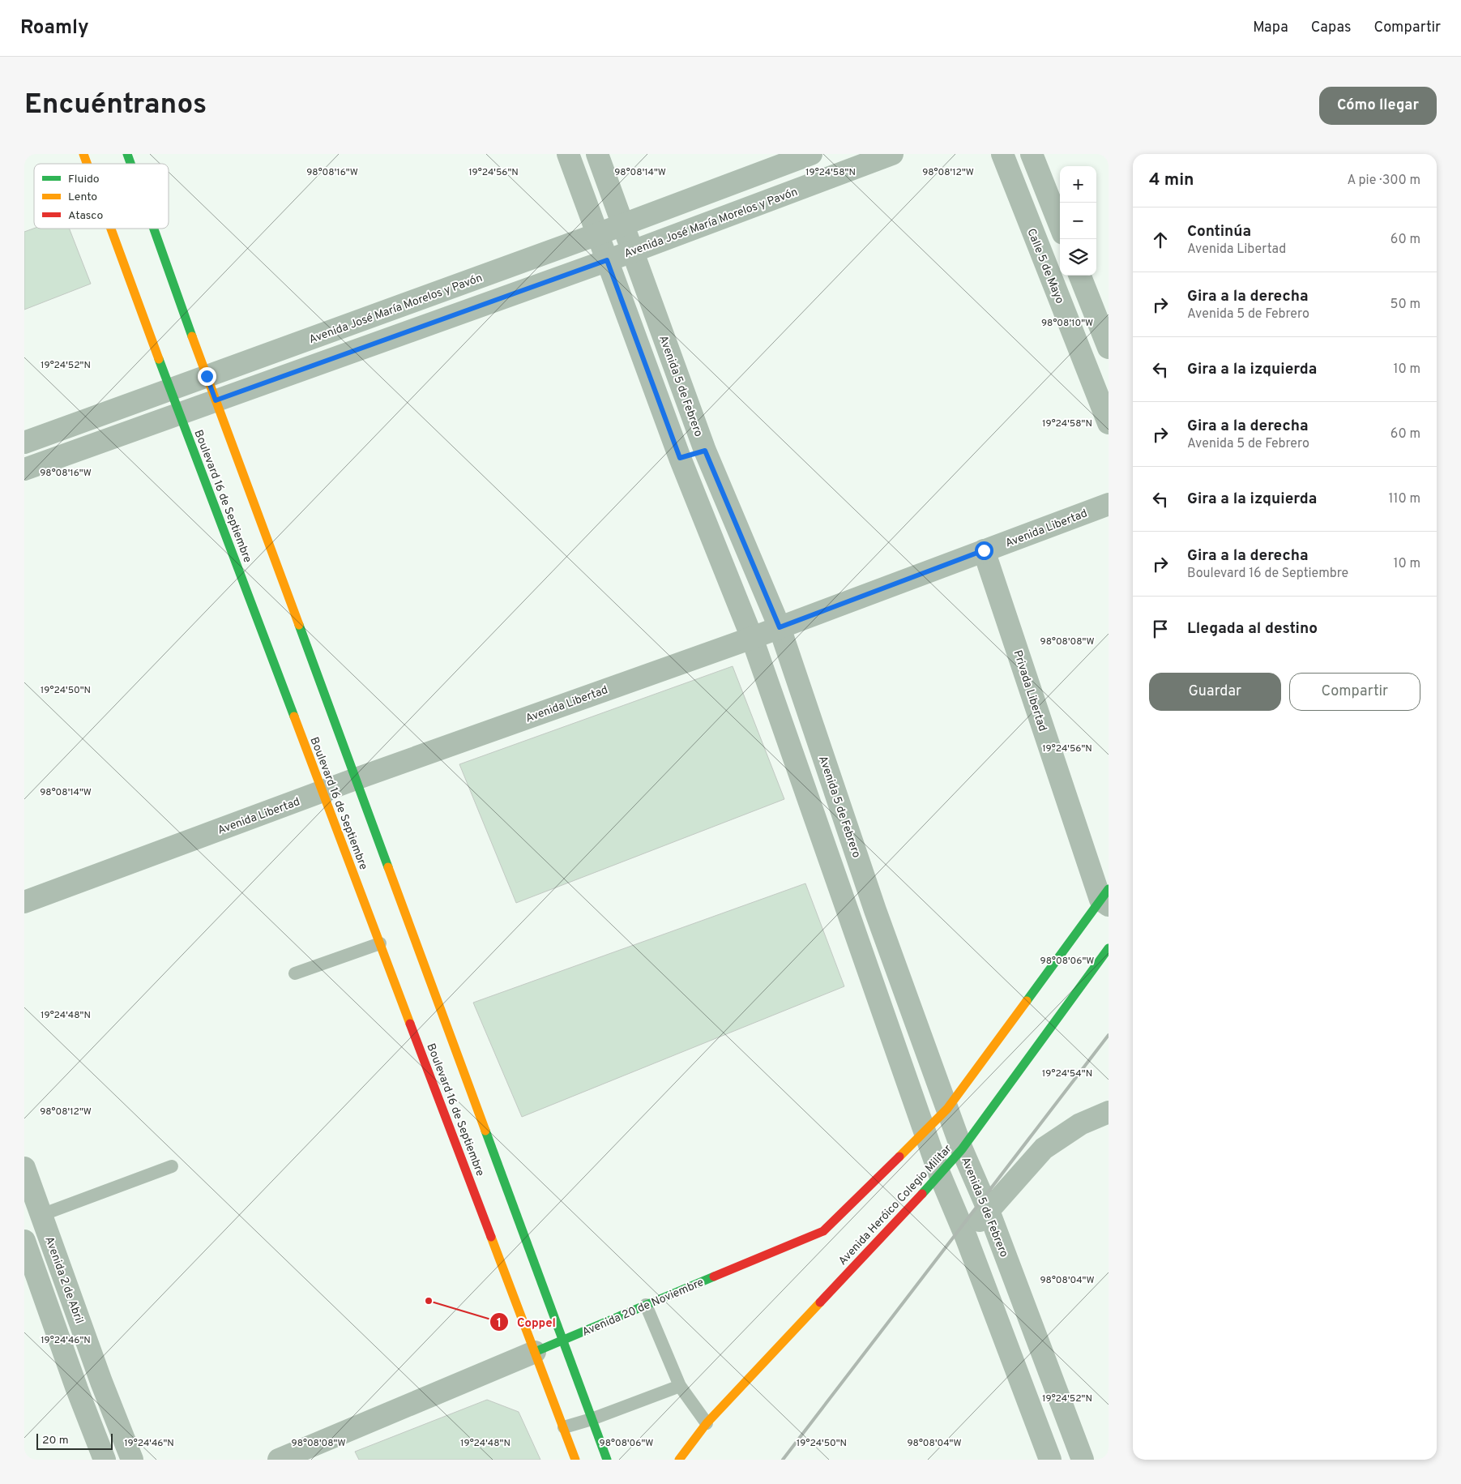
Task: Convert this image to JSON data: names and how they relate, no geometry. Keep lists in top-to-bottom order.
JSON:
{
  "streets": {
    "main road": ["Boulevard 16 de Septiembre", "Avenida Heróico Colegio Militar", "Avenida 20 de Noviembre"],
    "street": [
      "Avenida José María Morelos y Pavón",
      "Calle 5 de Mayo",
      "Avenida 5 de Febrero",
      "Avenida Libertad",
      "Privada Libertad",
      "Avenida 2 de Abril"
    ]
  },
  "crossings": [
    ["Avenida José María Morelos y Pavón", "Avenida 5 de Febrero"],
    ["Avenida José María Morelos y Pavón", "Boulevard 16 de Septiembre"],
    ["Avenida 5 de Febrero", "Avenida Libertad"],
    ["Avenida 5 de Febrero", "Avenida Heróico Colegio Militar"],
    ["Avenida 5 de Febrero", "Avenida 20 de Noviembre"],
    ["Boulevard 16 de Septiembre", "Avenida Libertad"],
    ["Boulevard 16 de Septiembre", "Avenida 20 de Noviembre"],
    ["Avenida Libertad", "Privada Libertad"]
  ],
  "places": ["Coppel"],
  "legend": ["Fluido", "Lento", "Atasco"],
  "scale_bar": "20 m",
  "page": {
    "header": "Roamly",
    "nav": ["Mapa", "Capas", "Compartir"],
    "buttons": [
      "Cómo llegar",
      ["Guardar", "Compartir"]
    ],
    "title": "Encuéntranos",
    "heading": ["4 min", "A pie · 300 m"],
    "map_buttons": ["+", "−"],
    "list": [
      ["Continúa", "Avenida Libertad", "60 m"],
      ["Gira a la derecha", "Avenida 5 de Febrero", "50 m"],
      ["Gira a la izquierda", "10 m"],
      ["Gira a la derecha", "Avenida 5 de Febrero", "60 m"],
      ["Gira a la izquierda", "110 m"],
      ["Gira a la derecha", "Boulevard 16 de Septiembre", "10 m"],
      "Llegada al destino"
    ],
    "scale": "20 m"
  },
  "coordinates": [
    "19°24'56\"N",
    "19°24'58\"N",
    "98°08'16\"W",
    "98°08'14\"W",
    "98°08'12\"W",
    "98°08'10\"W",
    "19°24'52\"N",
    "98°08'08\"W",
    "19°24'50\"N",
    "98°08'06\"W",
    "19°24'48\"N",
    "19°24'54\"N",
    "98°08'04\"W",
    "19°24'46\"N"
  ]
}
